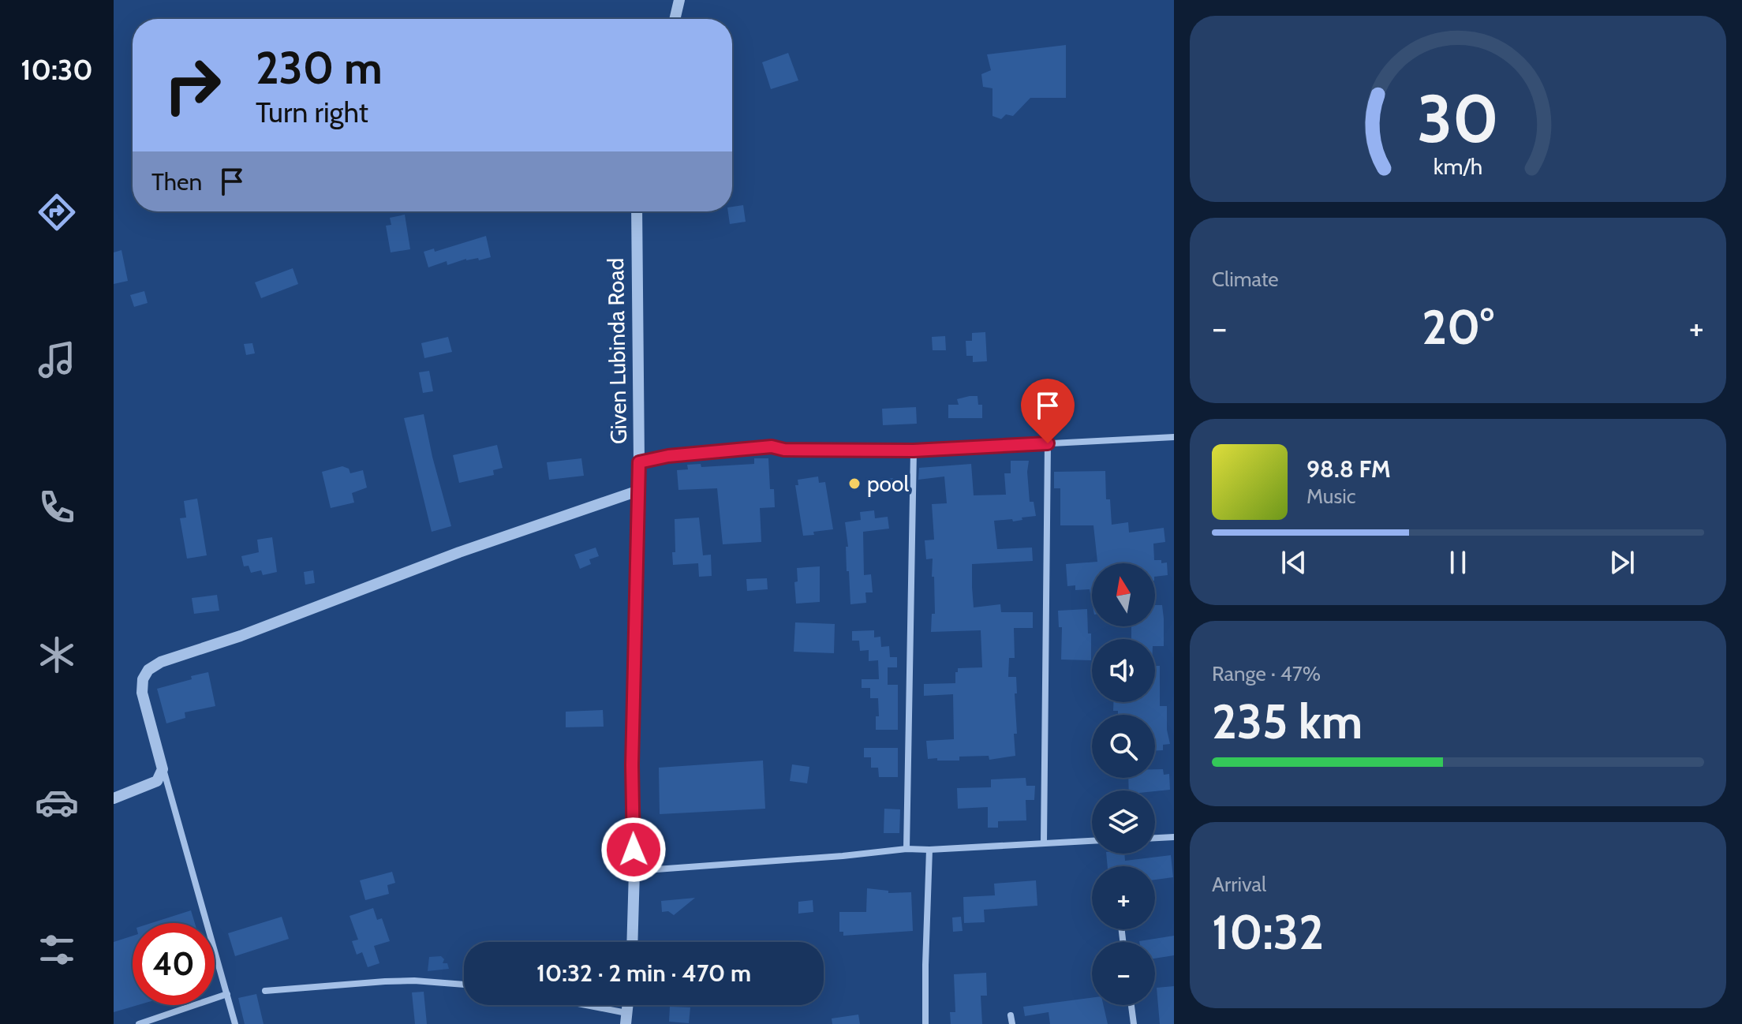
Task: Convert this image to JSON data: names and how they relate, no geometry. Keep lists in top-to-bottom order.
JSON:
{
  "streets": {
    "street": ["Given Lubinda Road"]
  },
  "places": ["pool"],
  "north": "top",
  "page": {
    "tabs": "10:30",
    "turn": ["230 m", "Turn right"],
    "then": "Then",
    "tile": [
      "Climate",
      ["Range · 47%", "235 km"],
      ["Arrival", "10:32"]
    ],
    "heat": ["−", "20°", "+"],
    "song": ["98.8 FM", "Music"],
    "map_buttons": ["+", "−"],
    "limit": "40",
    "trip": "10:32 · 2 min · 470 m",
    "gauge": ["30", "km/h"]
  }
}
